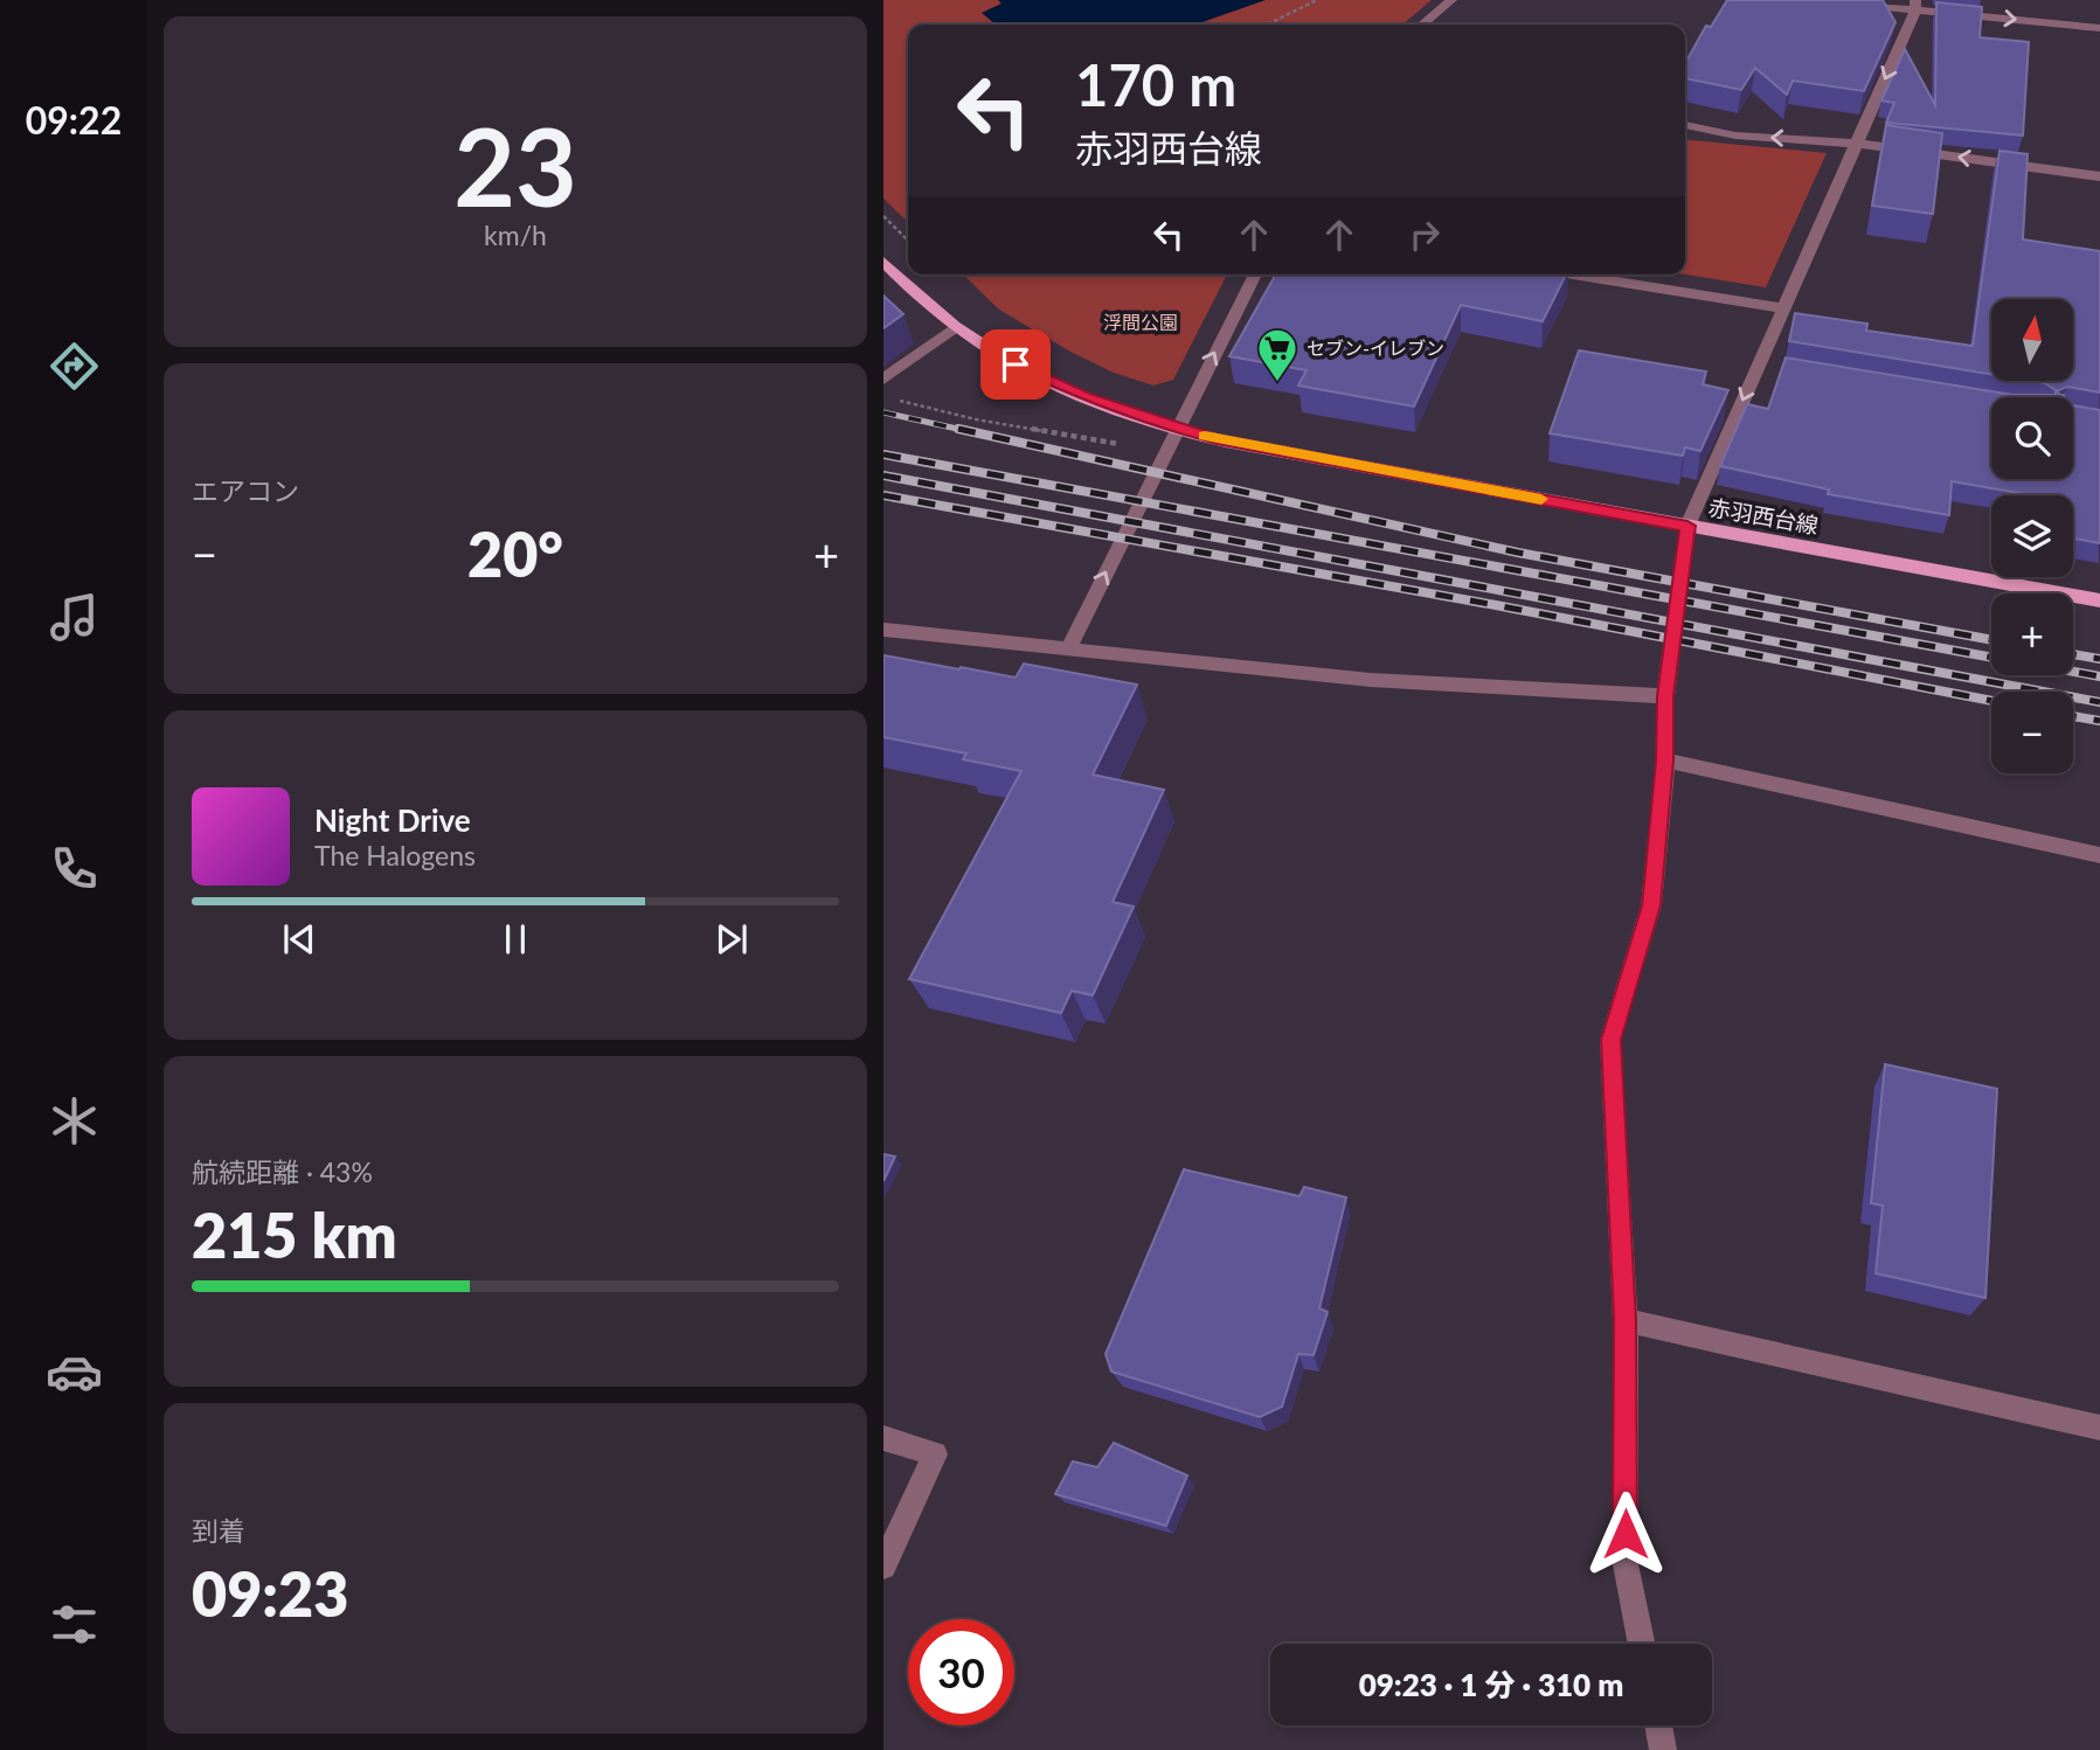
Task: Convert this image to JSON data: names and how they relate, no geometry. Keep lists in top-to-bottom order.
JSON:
{
  "streets": {
    "main road": ["赤羽西台線"]
  },
  "parks": ["浮間公園"],
  "places": {
    "supermarket": ["セブン-イレブン"]
  },
  "north": "top",
  "page": {
    "tabs": "09:22",
    "tile": [
      ["23", "km/h"],
      "エアコン",
      ["航続距離 · 43%", "215 km"],
      ["到着", "09:23"]
    ],
    "turn": ["170 m", "赤羽西台線"],
    "map_buttons": ["+", "−"],
    "heat": ["−", "20°", "+"],
    "song": ["Night Drive", "The Halogens"],
    "limit": "30",
    "trip": "09:23 · 1 分 · 310 m"
  }
}
